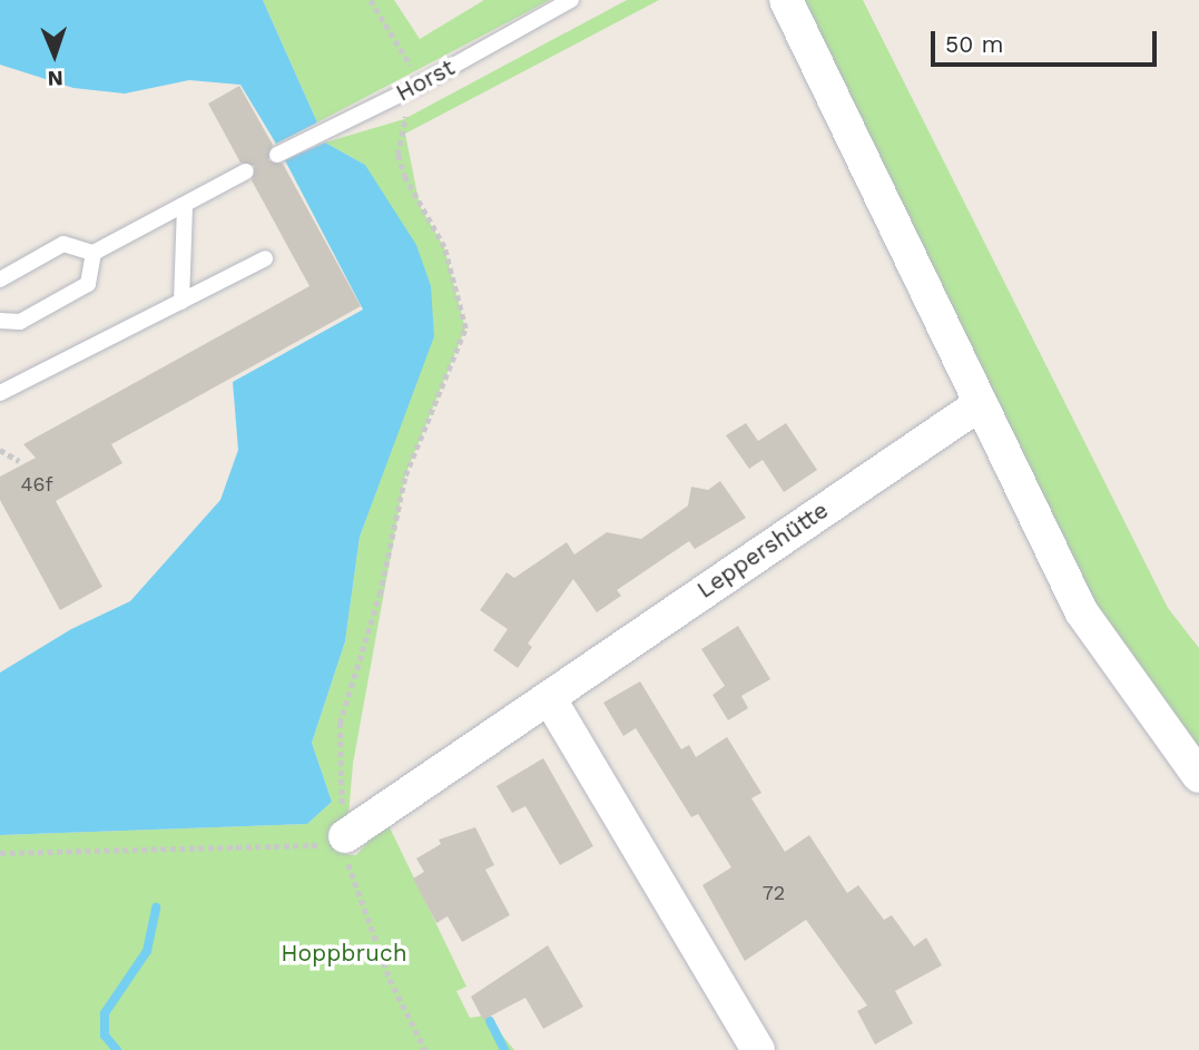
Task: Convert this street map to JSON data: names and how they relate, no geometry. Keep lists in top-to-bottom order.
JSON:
{
  "streets": {
    "street": ["Leppershütte"],
    "lane": ["Horst"]
  },
  "parks": ["Hoppbruch"],
  "house_numbers": ["46f", "72"],
  "scale_bar": "50 m",
  "north": "bottom"
}
